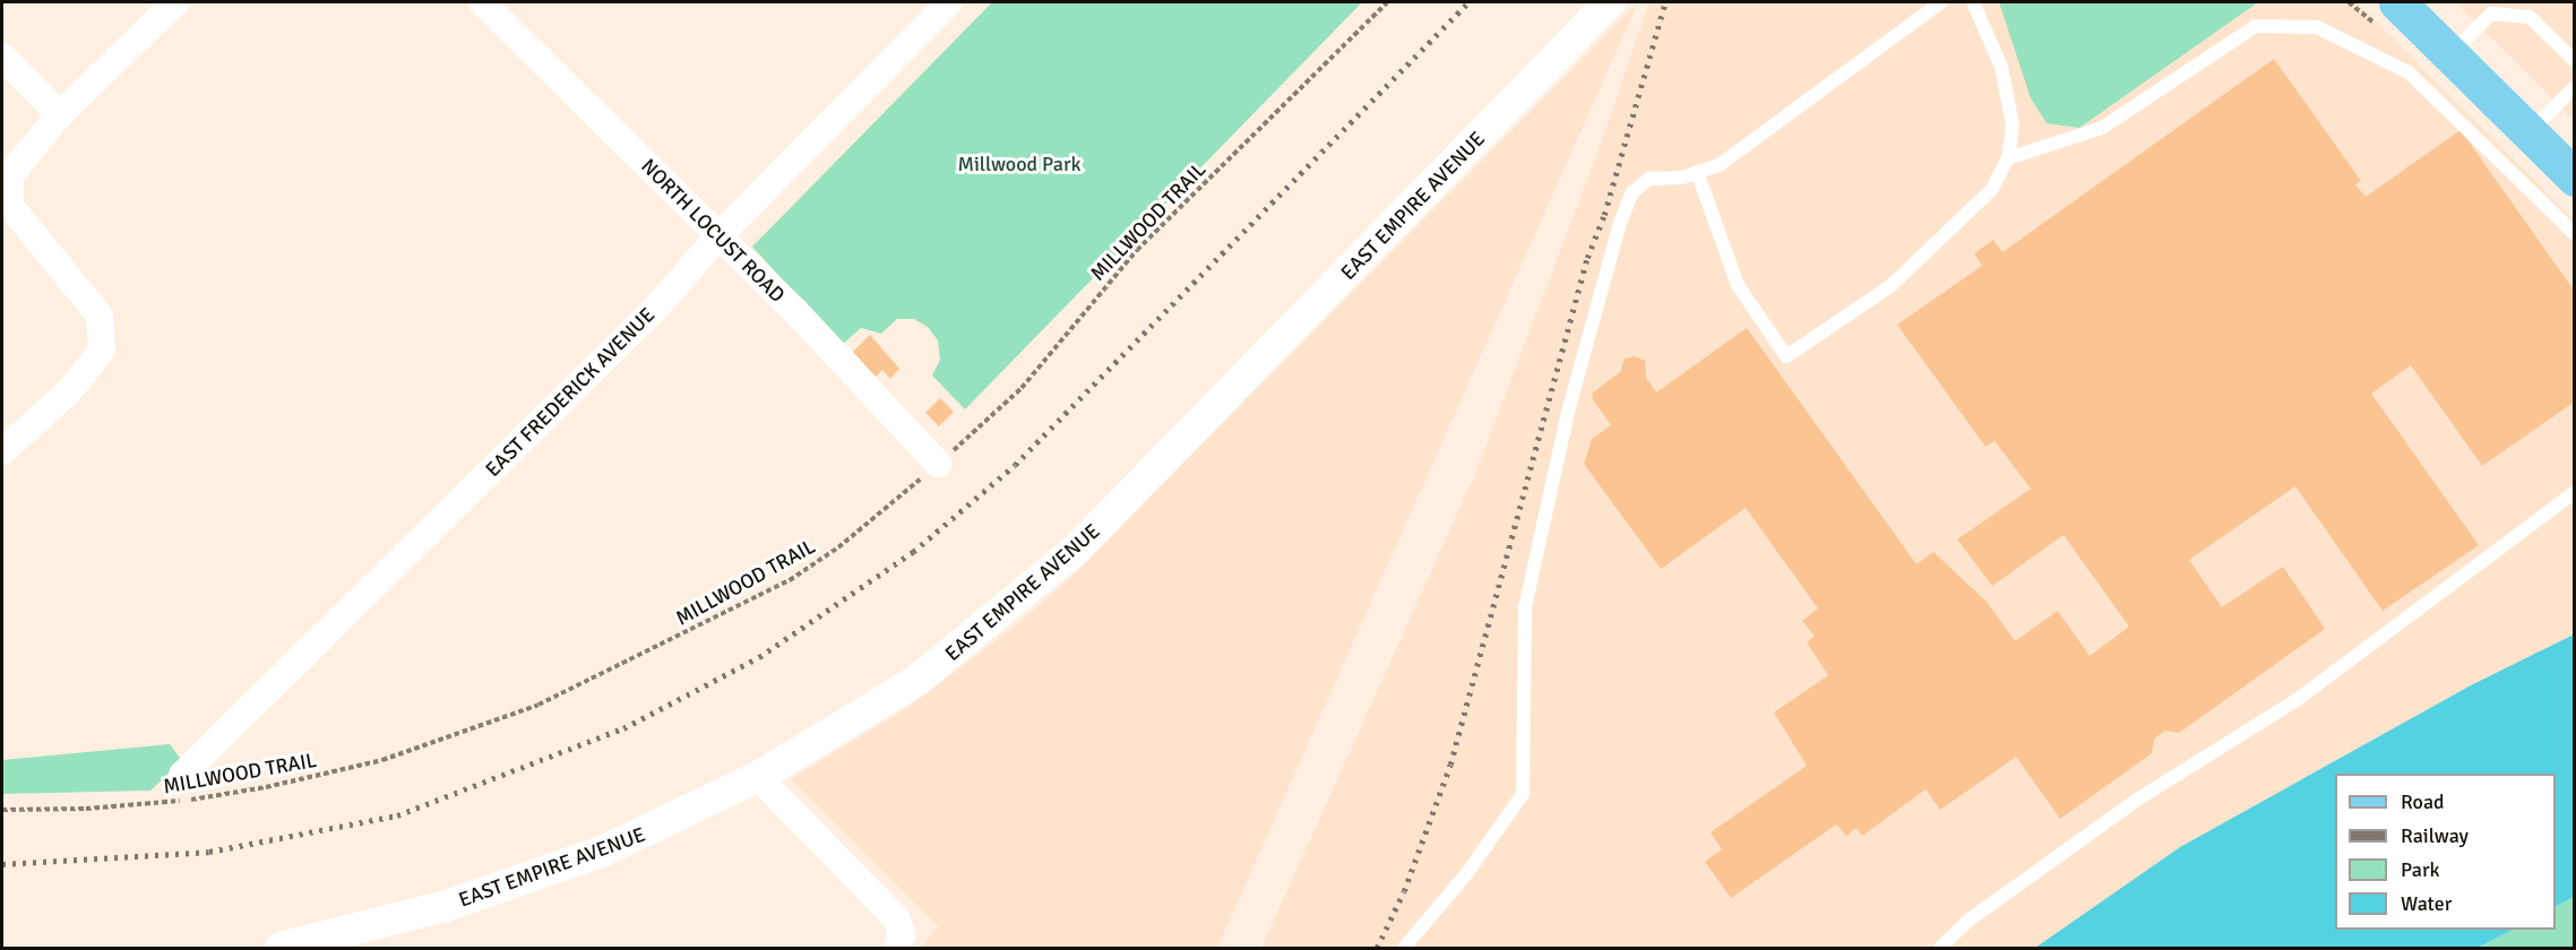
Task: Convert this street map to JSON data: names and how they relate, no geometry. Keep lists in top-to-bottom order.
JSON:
{
  "streets": {
    "street": ["EAST EMPIRE AVENUE", "NORTH LOCUST ROAD", "EAST FREDERICK AVENUE"],
    "path": ["MILLWOOD TRAIL"]
  },
  "crossings": [
    ["MILLWOOD TRAIL", "NORTH LOCUST ROAD"],
    ["NORTH LOCUST ROAD", "EAST FREDERICK AVENUE"]
  ],
  "parks": ["Millwood Park"],
  "legend": [
    "Road",
    "Railway",
    "Park",
    "Water"
  ]
}
